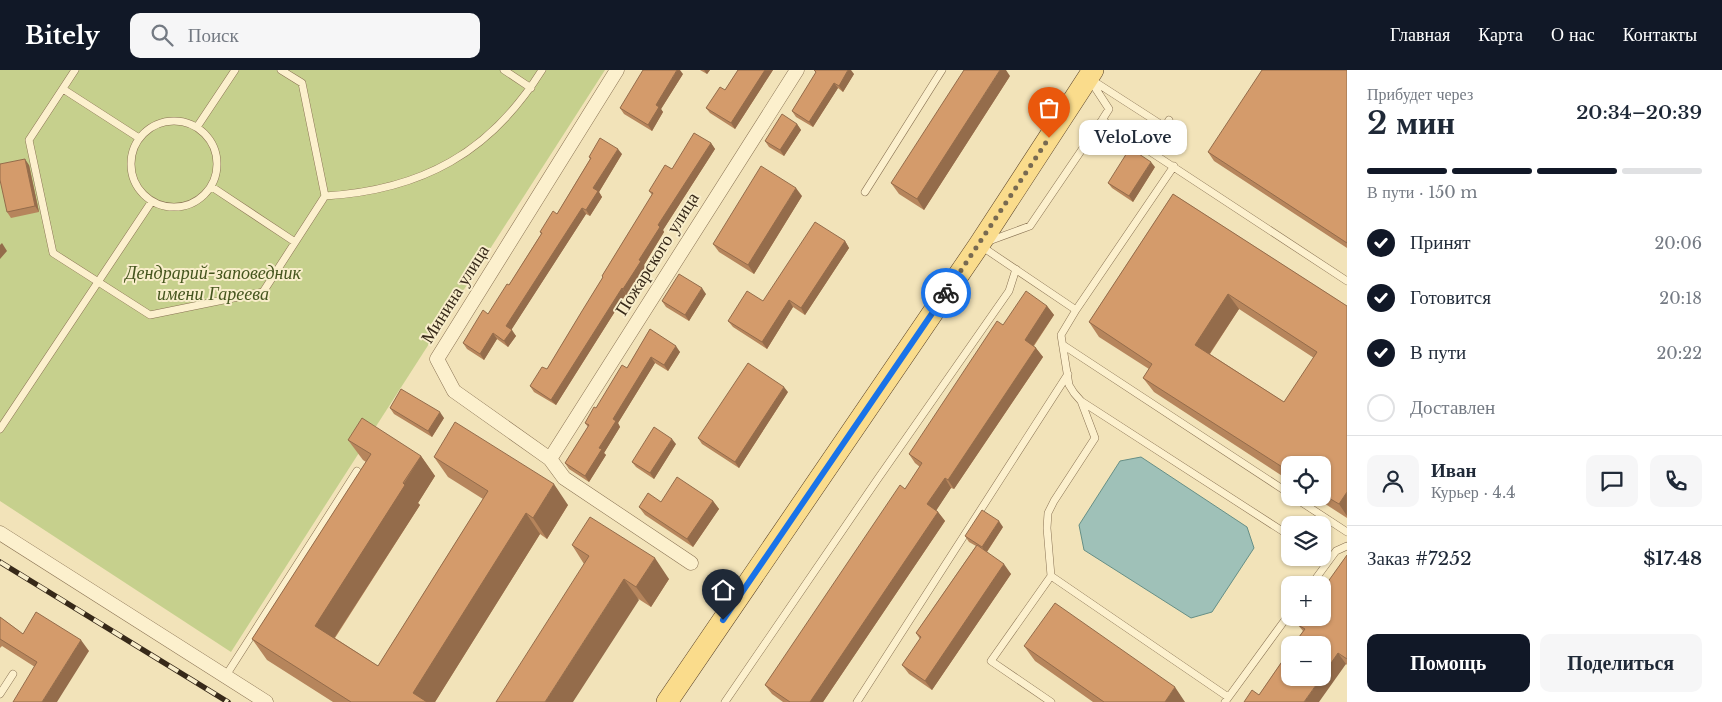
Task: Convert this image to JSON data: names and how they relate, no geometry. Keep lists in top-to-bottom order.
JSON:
{
  "streets": {
    "street": ["Пожарского улица", "Минина улица"]
  },
  "crossings": [
    ["Пожарского улица", "Минина улица"]
  ],
  "parks": ["Дендрарий-заповедник имени Гареева"],
  "places": ["VeloLove"],
  "page": {
    "header": "Bitely",
    "search": "Поиск",
    "nav": [
      "Главная",
      "Карта",
      "О нас",
      "Контакты"
    ],
    "heading": ["2 мин", "Прибудет через", "20:34–20:39"],
    "panel": [
      "Иван",
      "Курьер · 4.4",
      "Заказ #7252",
      "$17.48"
    ],
    "bubble": "VeloLove",
    "bar": "В пути · 150 m",
    "list": [
      ["Принят", "20:06"],
      ["Готовится", "20:18"],
      ["В пути", "20:22"],
      "Доставлен"
    ],
    "map_buttons": ["+", "−"],
    "buttons": ["Помощь", "Поделиться"]
  }
}
